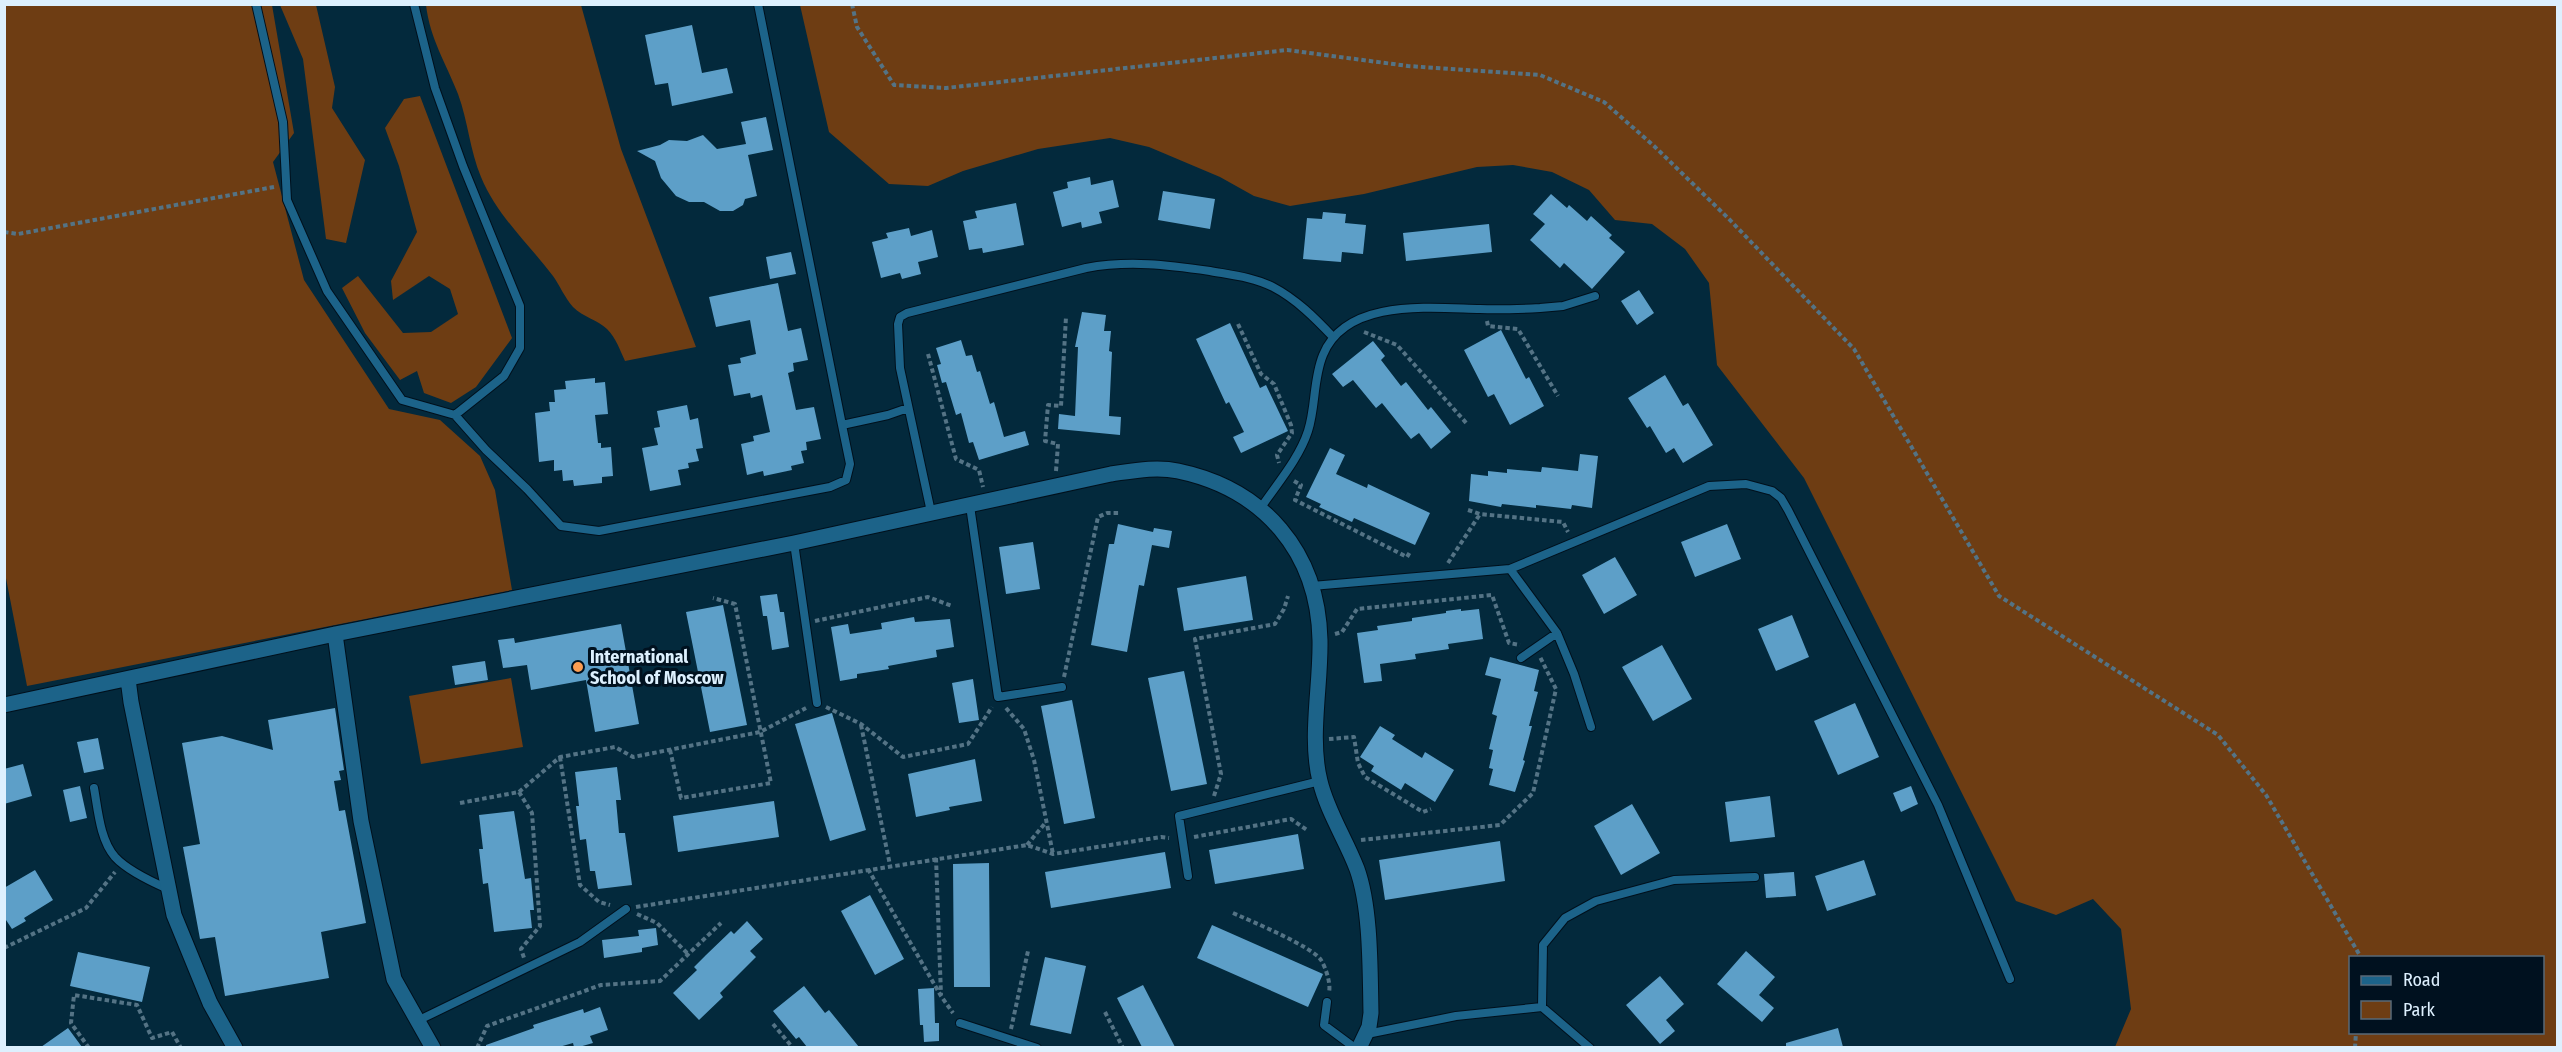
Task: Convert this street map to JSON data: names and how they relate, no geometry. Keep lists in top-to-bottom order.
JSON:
{
  "places": ["International School of Moscow"],
  "legend": ["Road", "Park"]
}
